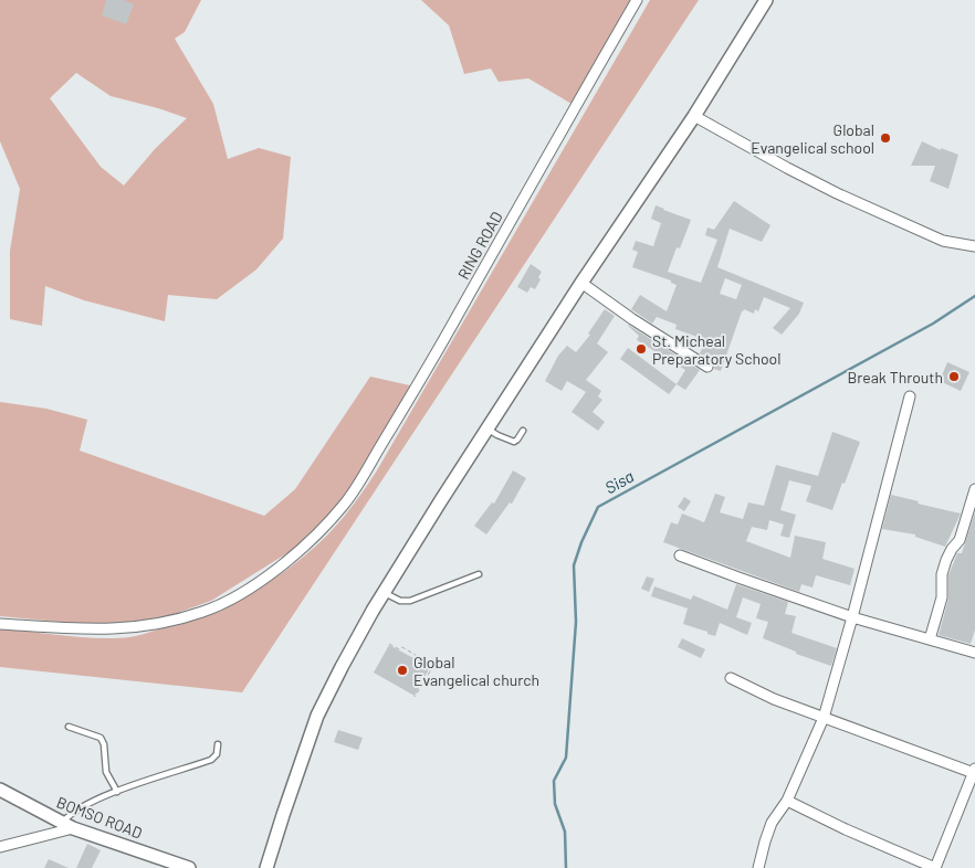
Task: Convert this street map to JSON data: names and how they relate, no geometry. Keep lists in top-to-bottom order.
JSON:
{
  "streets": {
    "street": ["RING ROAD", "BOMSO ROAD"]
  },
  "water": ["Sisa"],
  "places": [
    "Global Evangelical school",
    "St. Micheal Preparatory School",
    "Break Throuth",
    "Global Evangelical church"
  ]
}
